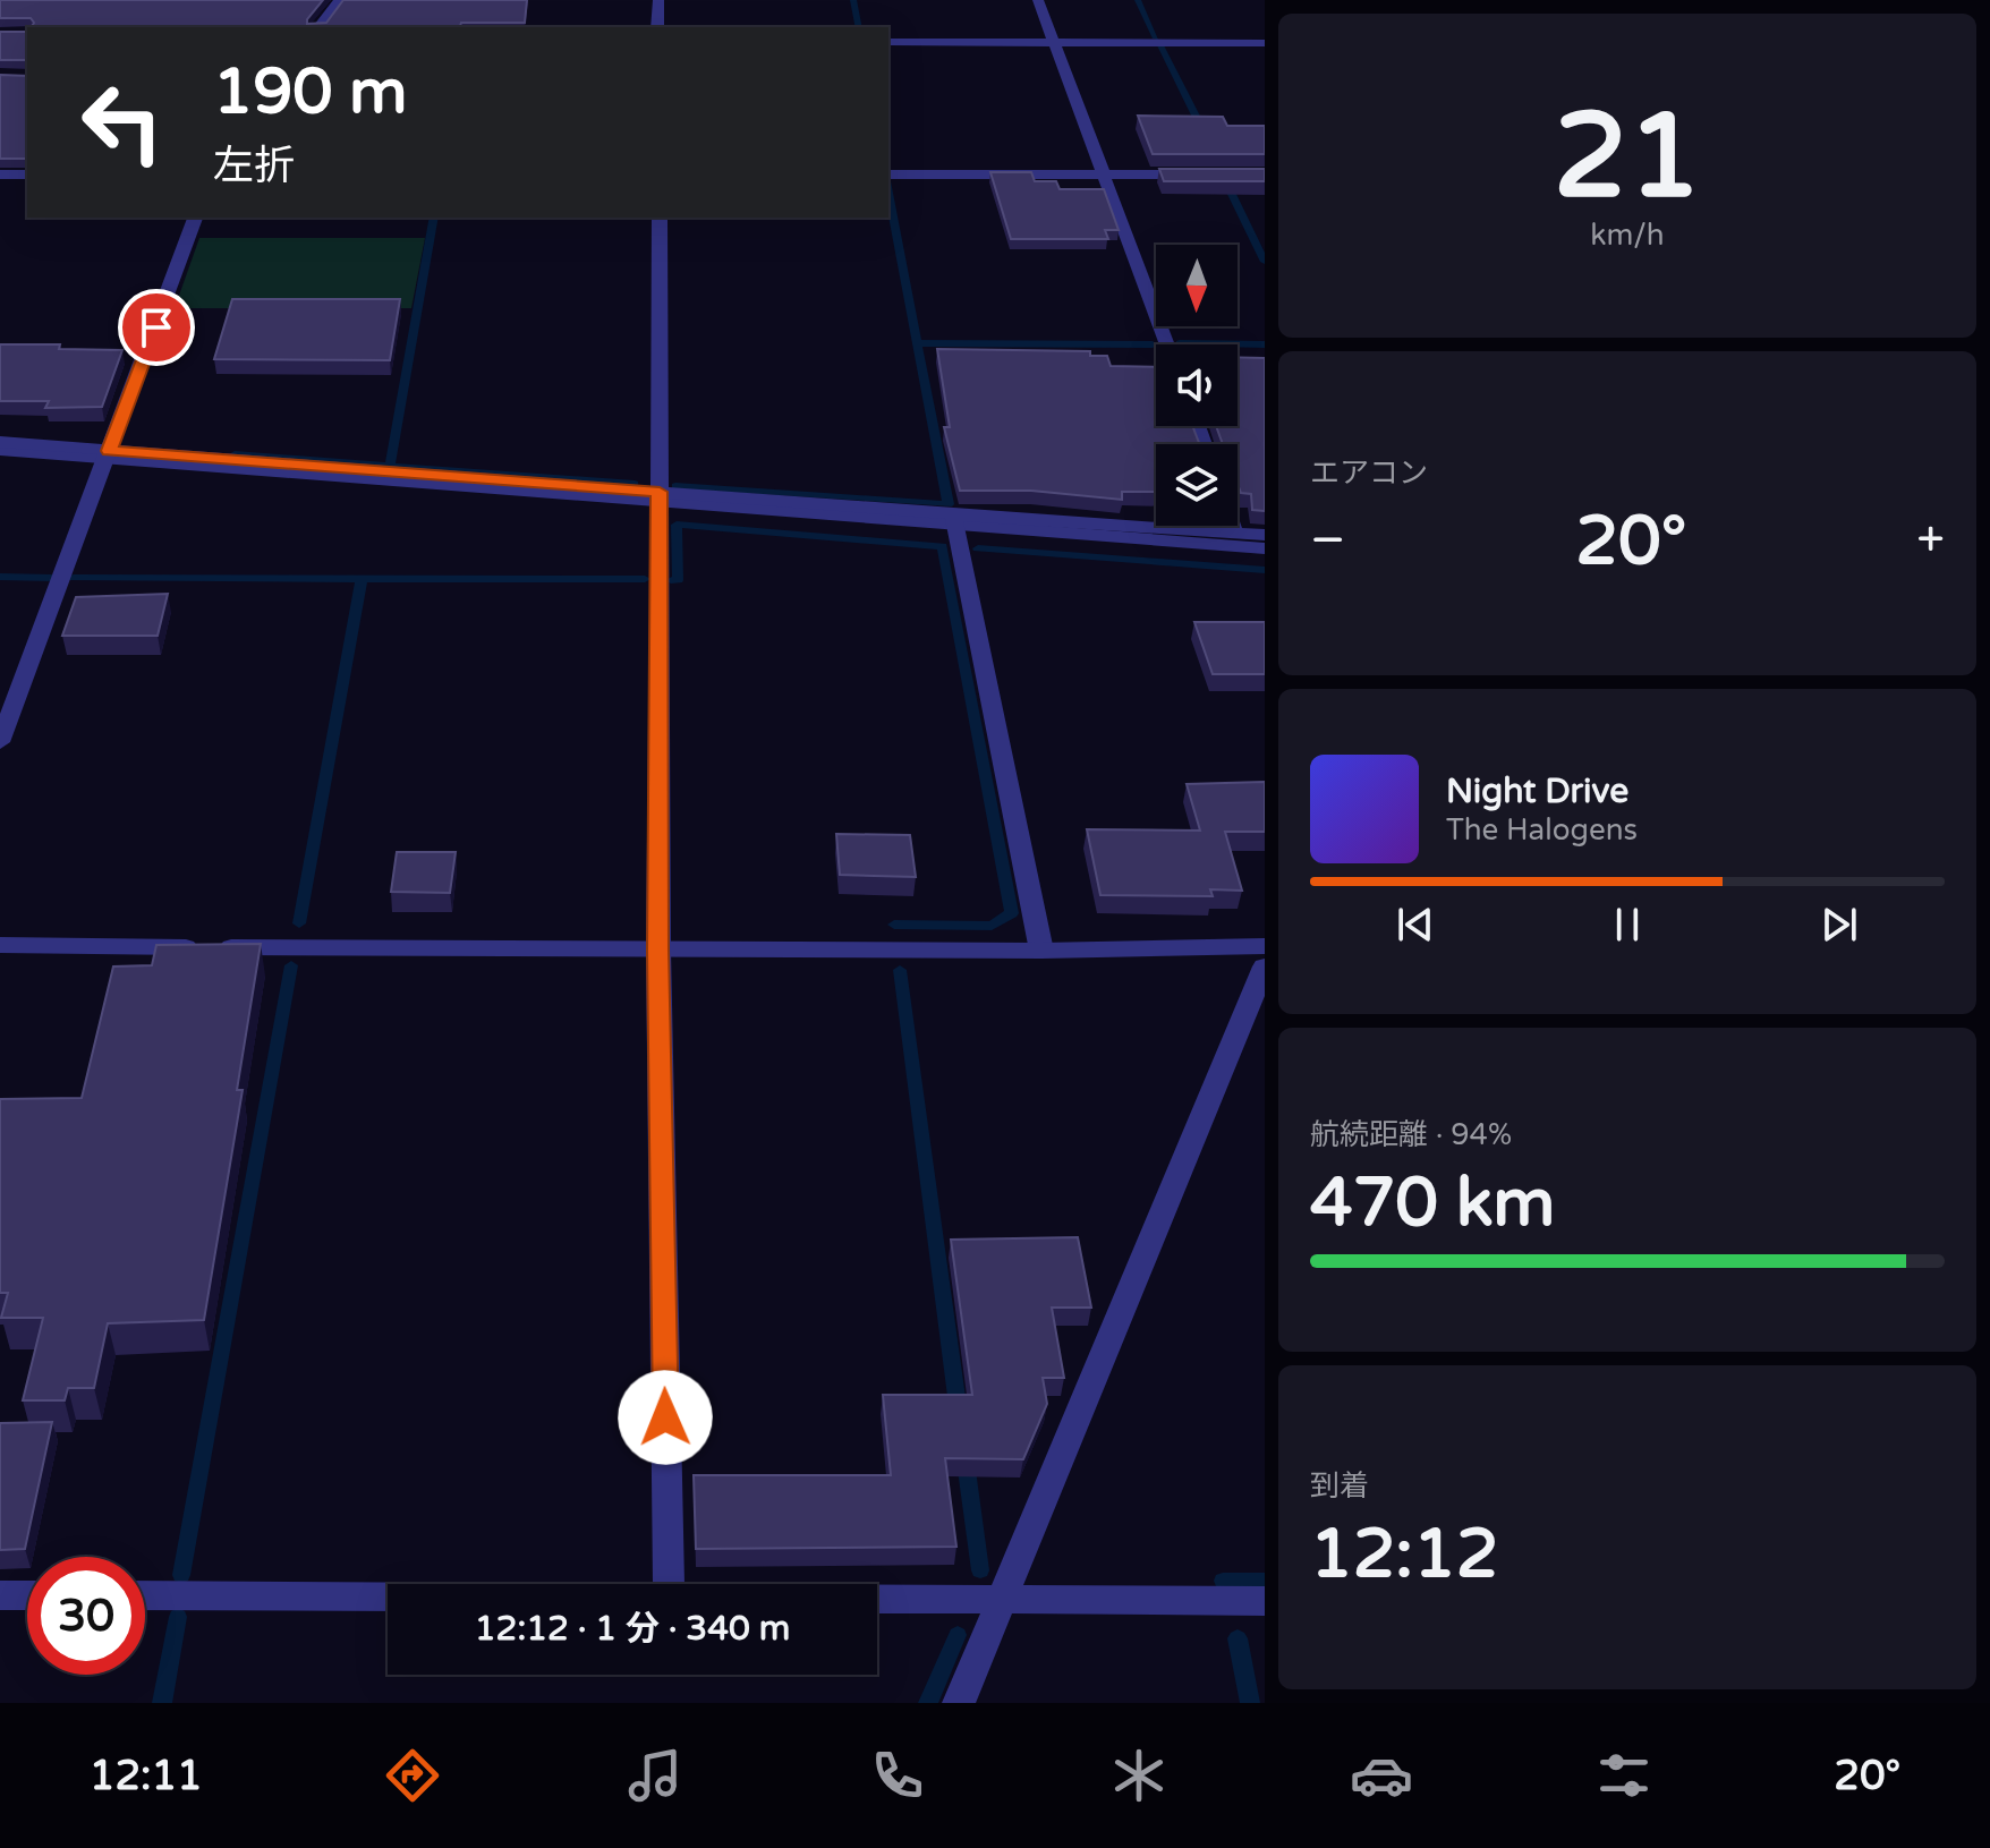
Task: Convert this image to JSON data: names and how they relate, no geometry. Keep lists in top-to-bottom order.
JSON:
{
  "north": "bottom",
  "page": {
    "tile": [
      ["21", "km/h"],
      "エアコン",
      ["航続距離 · 94%", "470 km"],
      ["到着", "12:12"]
    ],
    "turn": ["190 m", "左折"],
    "heat": ["−", "20°", "+"],
    "song": ["Night Drive", "The Halogens"],
    "limit": "30",
    "trip": "12:12 · 1 分 · 340 m",
    "tabs": ["12:11", "20°"]
  }
}
